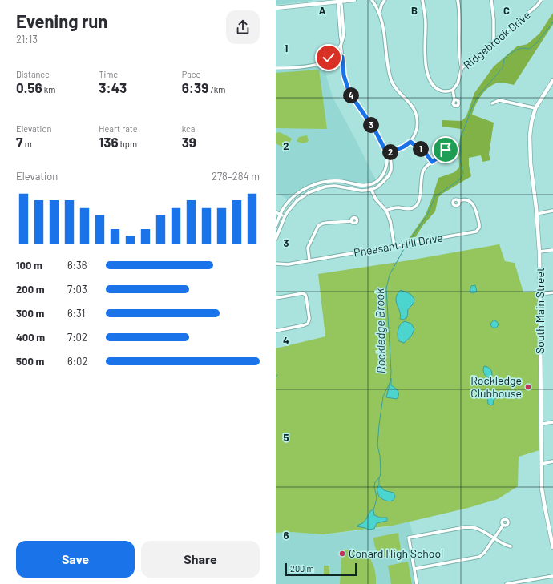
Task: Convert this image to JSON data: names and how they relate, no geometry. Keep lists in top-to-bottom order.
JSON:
{
  "streets": {
    "main road": ["South Main Street"],
    "street": ["Ridgebrook Drive", "Pheasant Hill Drive"]
  },
  "water": ["Rockledge Brook"],
  "places": ["Rockledge Clubhouse", "Conard High School"],
  "scale_bar": "200 m",
  "page": {
    "heading": ["Evening run", "21:13"],
    "stats": [
      ["Distance", "0.56 km"],
      ["Time", "3:43"],
      ["Pace", "6:39 /km"],
      ["Elevation", "7 m"],
      ["Heart rate", "136 bpm"],
      ["kcal", "39"]
    ],
    "pins": [
      "4",
      "3",
      "1",
      "2"
    ],
    "chart": ["Elevation", "278–284 m"],
    "list": [
      {
        "name": "100 m",
        "note": "6:36"
      },
      {
        "name": "200 m",
        "note": "7:03"
      },
      {
        "name": "300 m",
        "note": "6:31"
      },
      {
        "name": "400 m",
        "note": "7:02"
      },
      {
        "name": "500 m",
        "note": "6:02"
      }
    ],
    "buttons": ["Save", "Share"],
    "scale": "200 m"
  },
  "grid": {
    "columns": ["A", "B", "C"],
    "rows": [
      "1",
      "2",
      "3",
      "4",
      "5",
      "6"
    ]
  }
}
